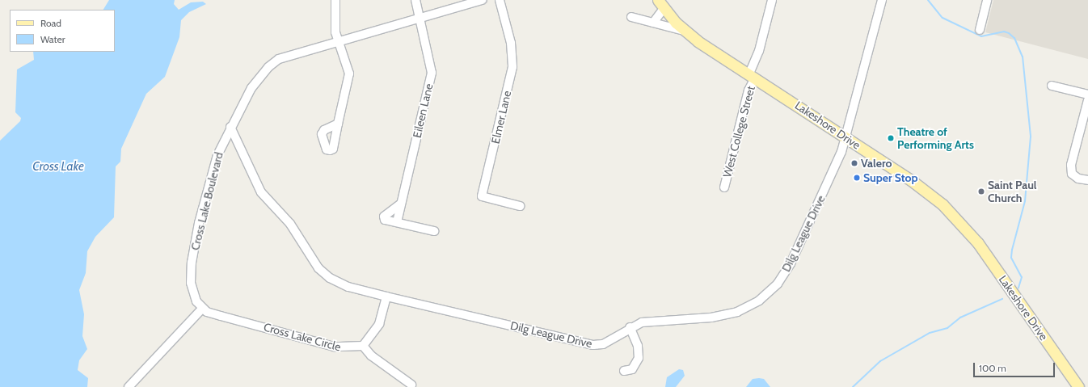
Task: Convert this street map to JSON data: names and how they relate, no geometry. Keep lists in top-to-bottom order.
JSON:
{
  "streets": {
    "main road": ["Lakeshore Drive"],
    "street": [
      "Eileen Lane",
      "Elmer Lane",
      "West College Street",
      "Cross Lake Boulevard",
      "Dilg League Drive",
      "Cross Lake Circle"
    ]
  },
  "crossings": [
    ["Eileen Lane", "Cross Lake Boulevard"],
    ["Lakeshore Drive", "West College Street"],
    ["Lakeshore Drive", "Dilg League Drive"],
    ["Cross Lake Boulevard", "Dilg League Drive"],
    ["Cross Lake Boulevard", "Cross Lake Circle"]
  ],
  "water": ["Cross Lake"],
  "places": [
    "Theatre of Performing Arts",
    "Valero",
    "Super Stop",
    "Saint Paul Church"
  ],
  "legend": ["Road", "Water"],
  "scale_bar": "100 m"
}
